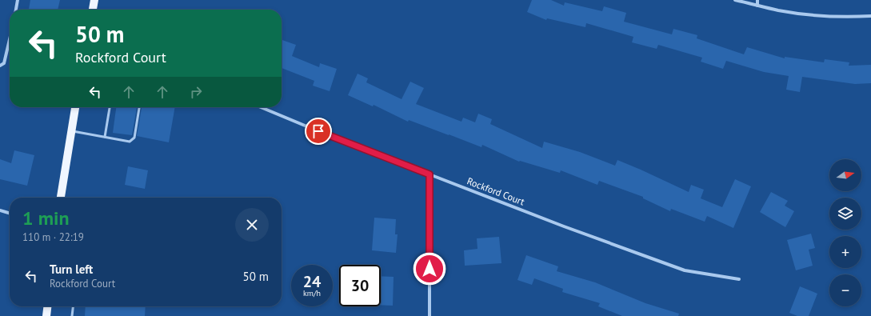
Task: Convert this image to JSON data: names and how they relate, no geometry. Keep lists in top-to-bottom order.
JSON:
{
  "streets": {
    "street": ["Rockford Court"]
  },
  "north": "right",
  "page": {
    "turn": ["50 m", "Rockford Court"],
    "map_buttons": ["+", "−"],
    "heading": ["1 min", "110 m · 22:19"],
    "list": [
      {
        "name": "Turn left",
        "note": "Rockford Court",
        "value": "50 m"
      }
    ],
    "speed": "24 km/h",
    "limit": "30"
  }
}
